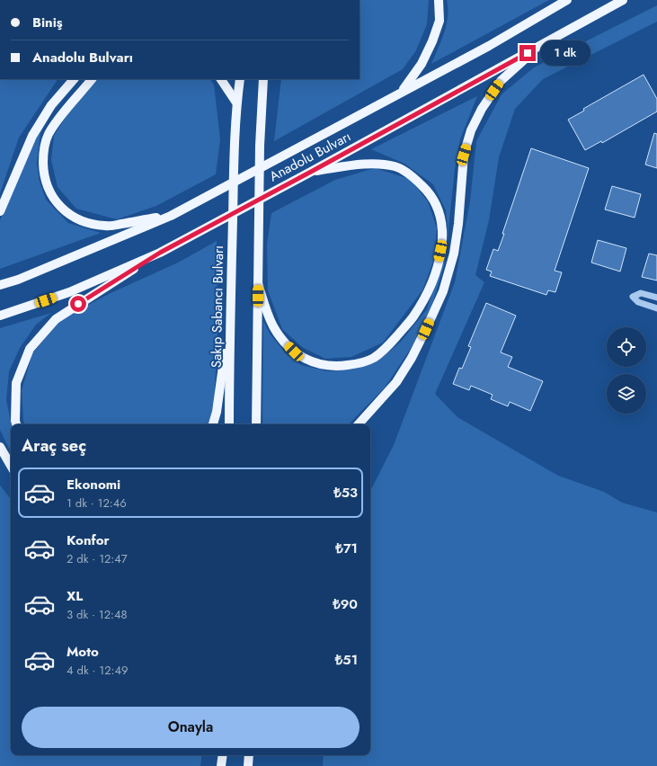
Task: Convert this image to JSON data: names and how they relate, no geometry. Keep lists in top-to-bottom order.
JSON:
{
  "streets": {
    "main road": ["Anadolu Bulvarı", "Sakıp Sabancı Bulvarı"]
  },
  "page": {
    "banner": ["Biniş", "Anadolu Bulvarı"],
    "bubble": "1 dk",
    "heading": "Araç seç",
    "list": [
      {
        "name": "Ekonomi",
        "note": "1 dk · 12:46",
        "value": "₺53"
      },
      {
        "name": "Konfor",
        "note": "2 dk · 12:47",
        "value": "₺71"
      },
      {
        "name": "XL",
        "note": "3 dk · 12:48",
        "value": "₺90"
      },
      {
        "name": "Moto",
        "note": "4 dk · 12:49",
        "value": "₺51"
      }
    ],
    "buttons": "Onayla"
  }
}
